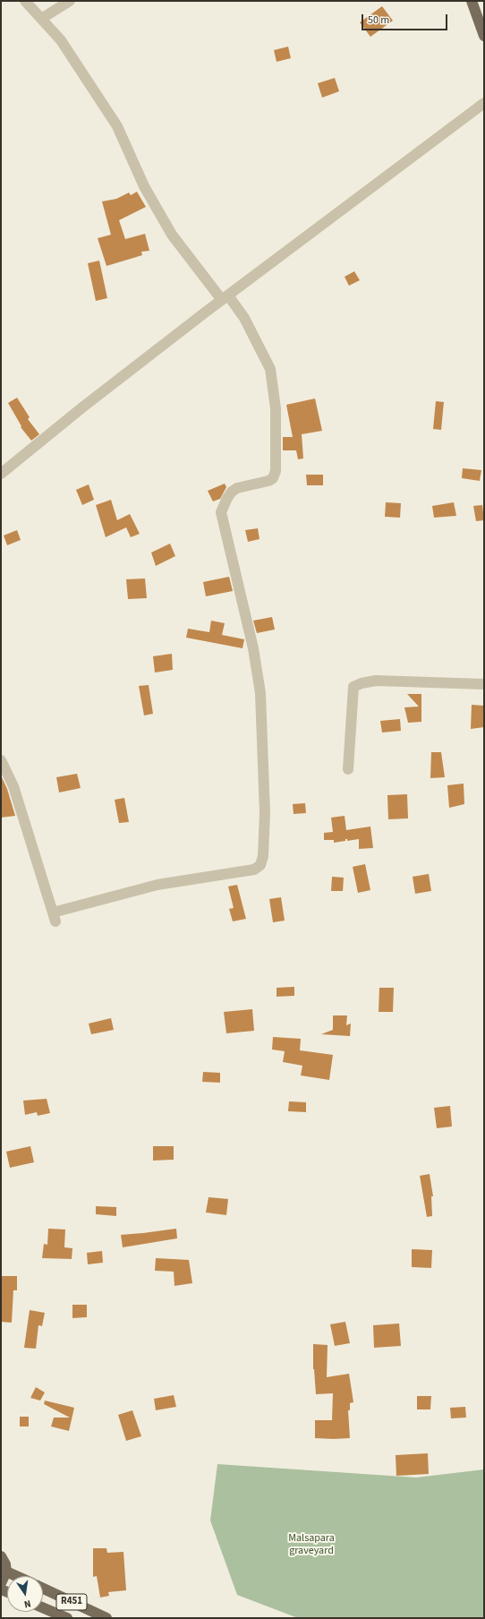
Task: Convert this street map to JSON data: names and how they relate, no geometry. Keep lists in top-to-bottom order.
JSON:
{
  "streets": {
    "main road": ["R451"]
  },
  "parks": ["Malsapara graveyard"],
  "scale_bar": "50 m",
  "north": "bottom"
}
